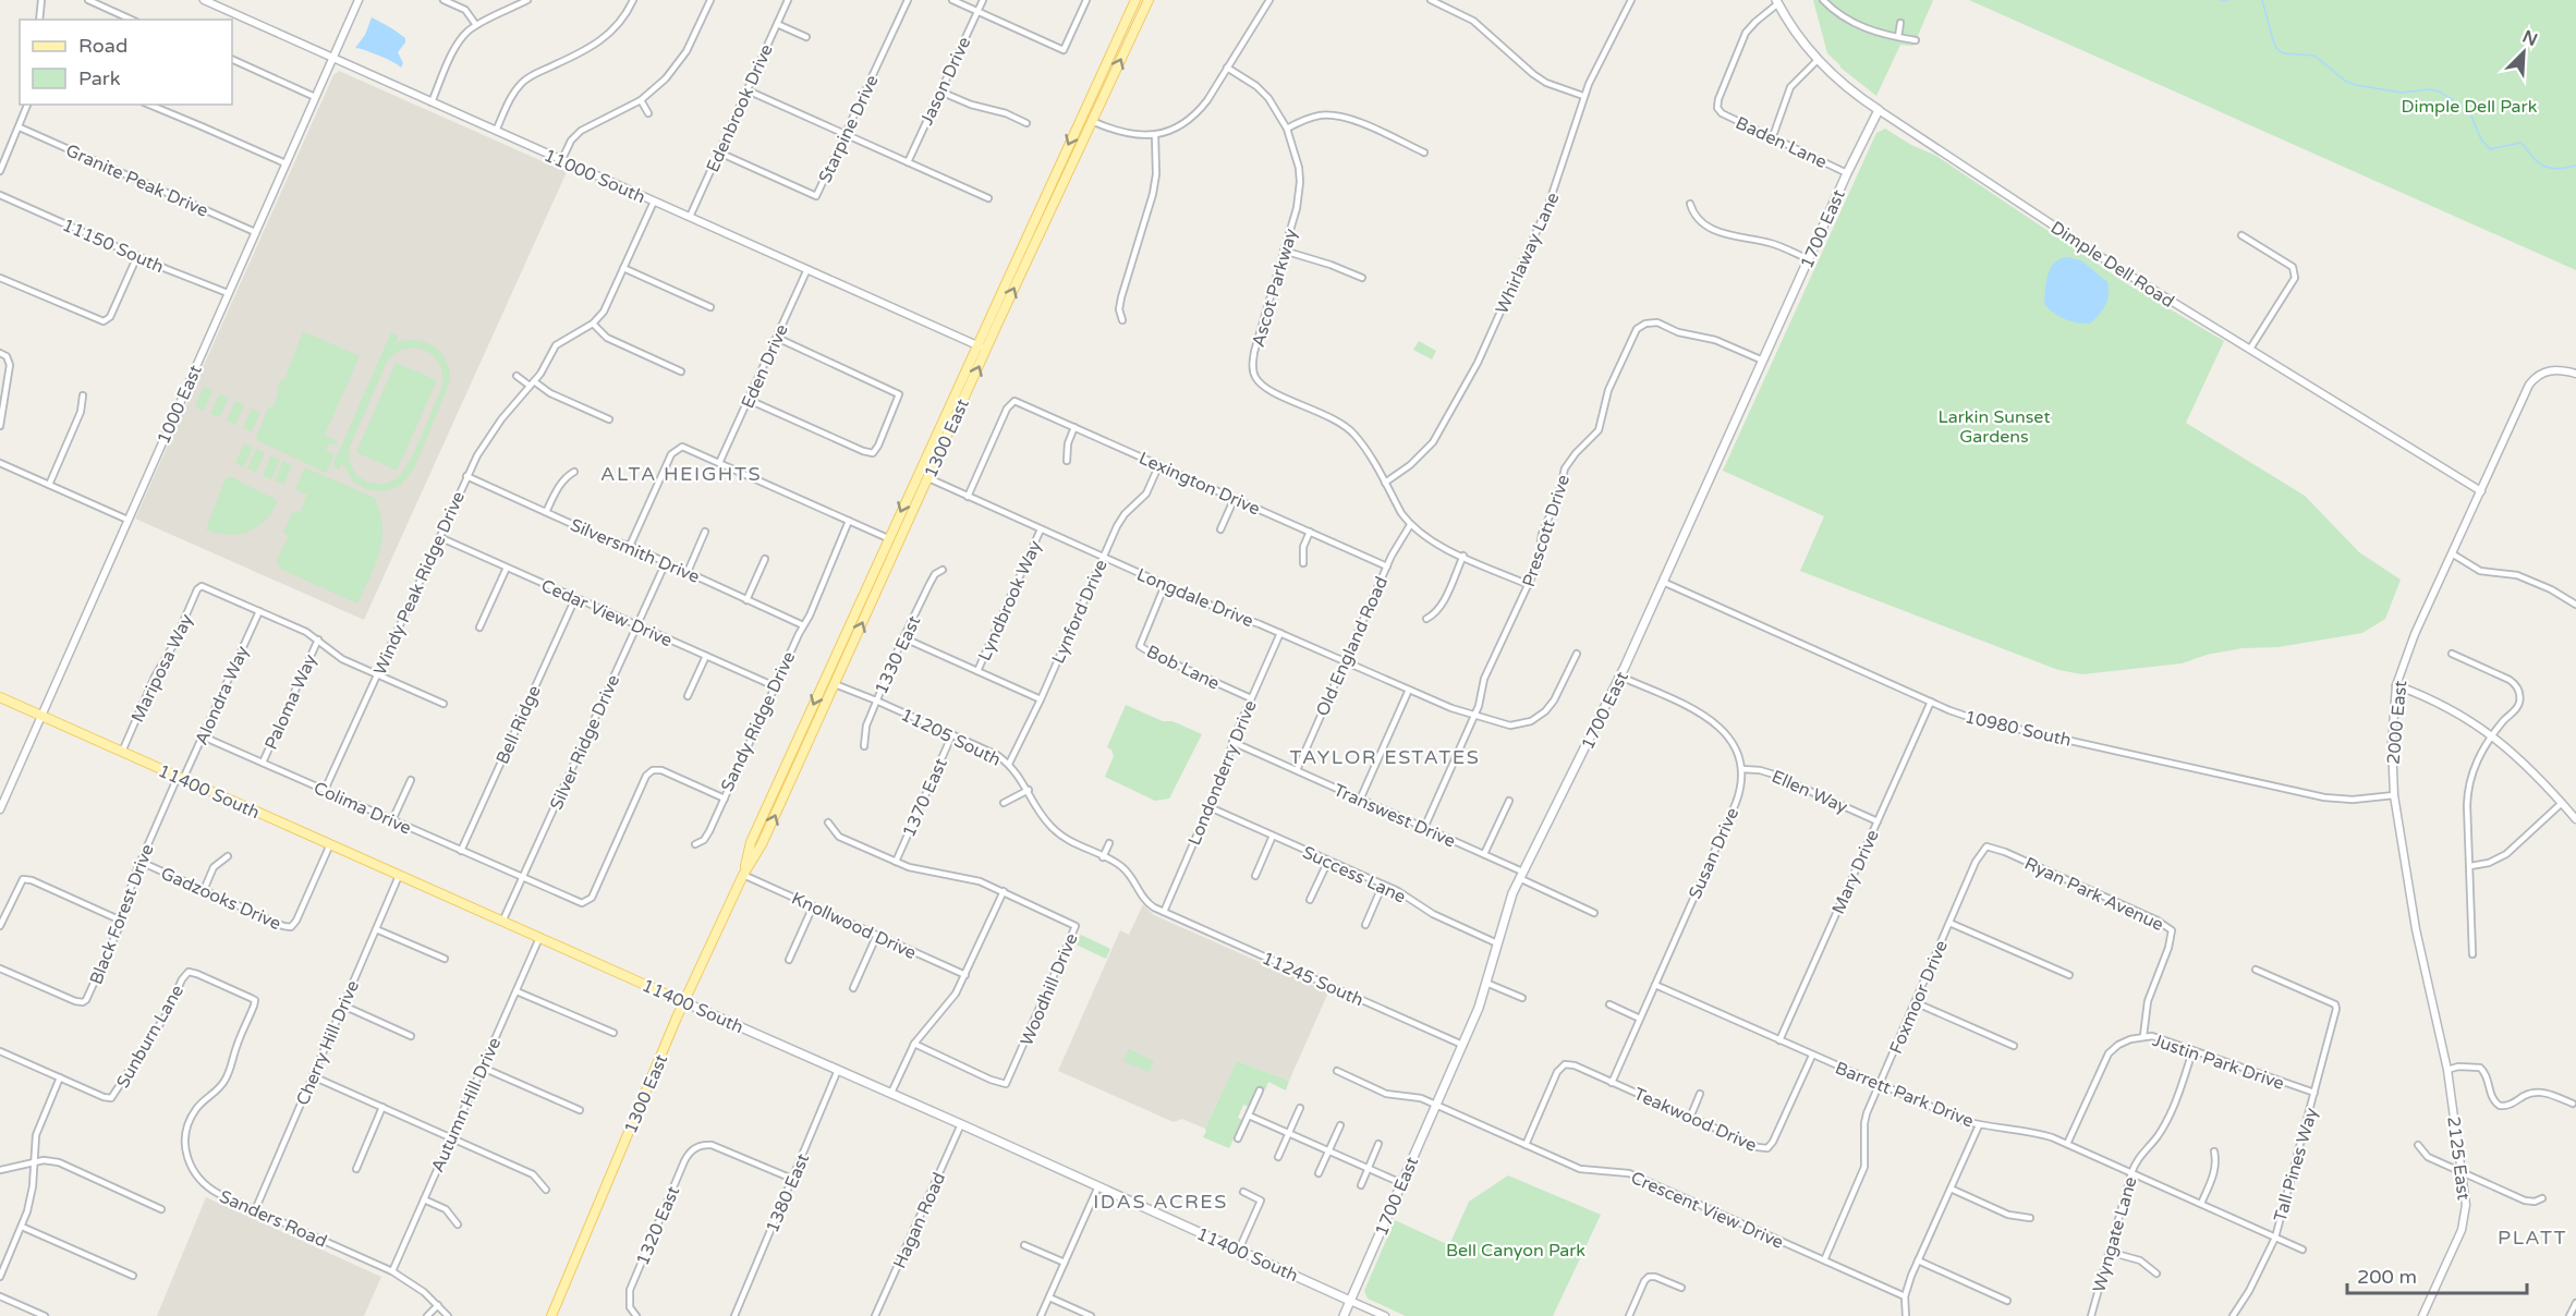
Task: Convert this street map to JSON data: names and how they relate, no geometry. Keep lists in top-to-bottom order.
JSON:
{
  "streets": {
    "main road": [
      "1700 East",
      "Dimple Dell Road",
      "1300 East",
      "11400 South"
    ],
    "street": [
      "Jason Drive",
      "Edenbrook Drive",
      "Starpine Drive",
      "Baden Lane",
      "11000 South",
      "Granite Peak Drive",
      "11150 South",
      "Whirlaway Lane",
      "Ascot Parkway",
      "Eden Drive",
      "1000 East",
      "Lexington Drive",
      "Prescott Drive",
      "Silversmith Drive",
      "Windy Peak Ridge Drive",
      "Longdale Drive",
      "Lyndbrook Way",
      "Lynford Drive",
      "Cedar View Drive",
      "Old England Road",
      "1330 East",
      "Bob Lane",
      "Mariposa Way",
      "Alondra Way",
      "Paloma Way",
      "Sandy Ridge Drive",
      "2000 East",
      "Bell Ridge",
      "10980 South",
      "11205 South",
      "Silver Ridge Drive",
      "Londonderry Drive",
      "Ellen Way",
      "1370 East",
      "Colima Drive",
      "Transwest Drive",
      "Susan Drive",
      "Mary Drive",
      "Success Lane",
      "Ryan Park Avenue",
      "Gadzooks Drive",
      "Black Forest Drive",
      "Knollwood Drive",
      "11245 South",
      "Woodhill Drive",
      "Foxmoor Drive",
      "Sunburn Lane",
      "Cherry Hill Drive",
      "Justin Park Drive",
      "Barrett Park Drive",
      "Autumn Hill Drive",
      "Teakwood Drive",
      "2125 East",
      "Tall Pines Way",
      "1380 East",
      "Crescent View Drive",
      "Sanders Road",
      "Hagan Road",
      "1320 East",
      "Wyngate Lane"
    ]
  },
  "crossings": [
    ["Edenbrook Drive", "Starpine Drive"],
    ["Edenbrook Drive", "11000 South"],
    ["Baden Lane", "1700 East"],
    ["Baden Lane", "Dimple Dell Road"],
    ["11000 South", "Eden Drive"],
    ["11000 South", "1000 East"],
    ["11000 South", "1300 East"],
    ["11000 South", "Windy Peak Ridge Drive"],
    ["Granite Peak Drive", "1000 East"],
    ["1700 East", "Dimple Dell Road"],
    ["1700 East", "Prescott Drive"],
    ["1700 East", "10980 South"],
    ["1700 East", "11400 South"],
    ["1700 East", "Transwest Drive"],
    ["1700 East", "Success Lane"],
    ["1700 East", "11245 South"],
    ["1700 East", "Crescent View Drive"],
    ["11150 South", "1000 East"],
    ["Whirlaway Lane", "Ascot Parkway"],
    ["Dimple Dell Road", "2000 East"],
    ["Ascot Parkway", "Prescott Drive"],
    ["Ascot Parkway", "Old England Road"],
    ["1000 East", "11400 South"],
    ["1300 East", "Longdale Drive"],
    ["1300 East", "11205 South"],
    ["1300 East", "11400 South"],
    ["1300 East", "Knollwood Drive"],
    ["Lexington Drive", "Longdale Drive"],
    ["Lexington Drive", "Lynford Drive"],
    ["Lexington Drive", "Old England Road"],
    ["Prescott Drive", "Longdale Drive"],
    ["Prescott Drive", "Transwest Drive"],
    ["Silversmith Drive", "Windy Peak Ridge Drive"],
    ["Silversmith Drive", "Sandy Ridge Drive"],
    ["Silversmith Drive", "Silver Ridge Drive"],
    ["Windy Peak Ridge Drive", "Cedar View Drive"],
    ["Windy Peak Ridge Drive", "Colima Drive"],
    ["Longdale Drive", "Lyndbrook Way"],
    ["Longdale Drive", "Lynford Drive"],
    ["Longdale Drive", "Old England Road"],
    ["Longdale Drive", "Bob Lane"],
    ["Longdale Drive", "Londonderry Drive"],
    ["Lynford Drive", "11205 South"],
    ["Cedar View Drive", "Sandy Ridge Drive"],
    ["Cedar View Drive", "Bell Ridge"],
    ["Cedar View Drive", "Silver Ridge Drive"],
    ["Old England Road", "Transwest Drive"],
    ["1330 East", "11205 South"],
    ["Bob Lane", "Londonderry Drive"],
    ["Mariposa Way", "Alondra Way"],
    ["Mariposa Way", "11400 South"],
    ["Alondra Way", "11400 South"],
    ["Alondra Way", "Colima Drive"],
    ["Alondra Way", "Black Forest Drive"],
    ["Paloma Way", "Colima Drive"],
    ["Sandy Ridge Drive", "Silver Ridge Drive"],
    ["Sandy Ridge Drive", "Colima Drive"],
    ["2000 East", "10980 South"],
    ["2000 East", "2125 East"],
    ["Bell Ridge", "Colima Drive"],
    ["10980 South", "Mary Drive"],
    ["11205 South", "Londonderry Drive"],
    ["11205 South", "1370 East"],
    ["11205 South", "11245 South"],
    ["Silver Ridge Drive", "11400 South"],
    ["Silver Ridge Drive", "Colima Drive"],
    ["Londonderry Drive", "Transwest Drive"],
    ["Londonderry Drive", "Success Lane"],
    ["Londonderry Drive", "11245 South"],
    ["11400 South", "Gadzooks Drive"],
    ["11400 South", "Black Forest Drive"],
    ["11400 South", "Cherry Hill Drive"],
    ["11400 South", "Autumn Hill Drive"],
    ["11400 South", "1380 East"],
    ["11400 South", "Hagan Road"],
    ["Ellen Way", "Susan Drive"],
    ["Ellen Way", "Mary Drive"],
    ["1370 East", "Woodhill Drive"],
    ["Susan Drive", "Barrett Park Drive"],
    ["Susan Drive", "Teakwood Drive"],
    ["Mary Drive", "Barrett Park Drive"],
    ["Ryan Park Avenue", "Foxmoor Drive"],
    ["Ryan Park Avenue", "Justin Park Drive"],
    ["Gadzooks Drive", "Black Forest Drive"],
    ["Foxmoor Drive", "Barrett Park Drive"],
    ["Foxmoor Drive", "Crescent View Drive"],
    ["Sunburn Lane", "Sanders Road"],
    ["Cherry Hill Drive", "Sanders Road"],
    ["Justin Park Drive", "Barrett Park Drive"],
    ["Justin Park Drive", "Tall Pines Way"],
    ["Justin Park Drive", "Wyngate Lane"],
    ["Barrett Park Drive", "Teakwood Drive"],
    ["Barrett Park Drive", "Tall Pines Way"],
    ["Barrett Park Drive", "Wyngate Lane"],
    ["Autumn Hill Drive", "Sanders Road"],
    ["Teakwood Drive", "Crescent View Drive"],
    ["1380 East", "1320 East"]
  ],
  "districts": [
    "ALTA HEIGHTS",
    "TAYLOR ESTATES",
    "IDAS ACRES",
    "PLATT"
  ],
  "parks": ["Dimple Dell Park", "Larkin Sunset Gardens", "Bell Canyon Park"],
  "legend": ["Road", "Park"],
  "scale_bar": "200 m",
  "north": "top right"
}
